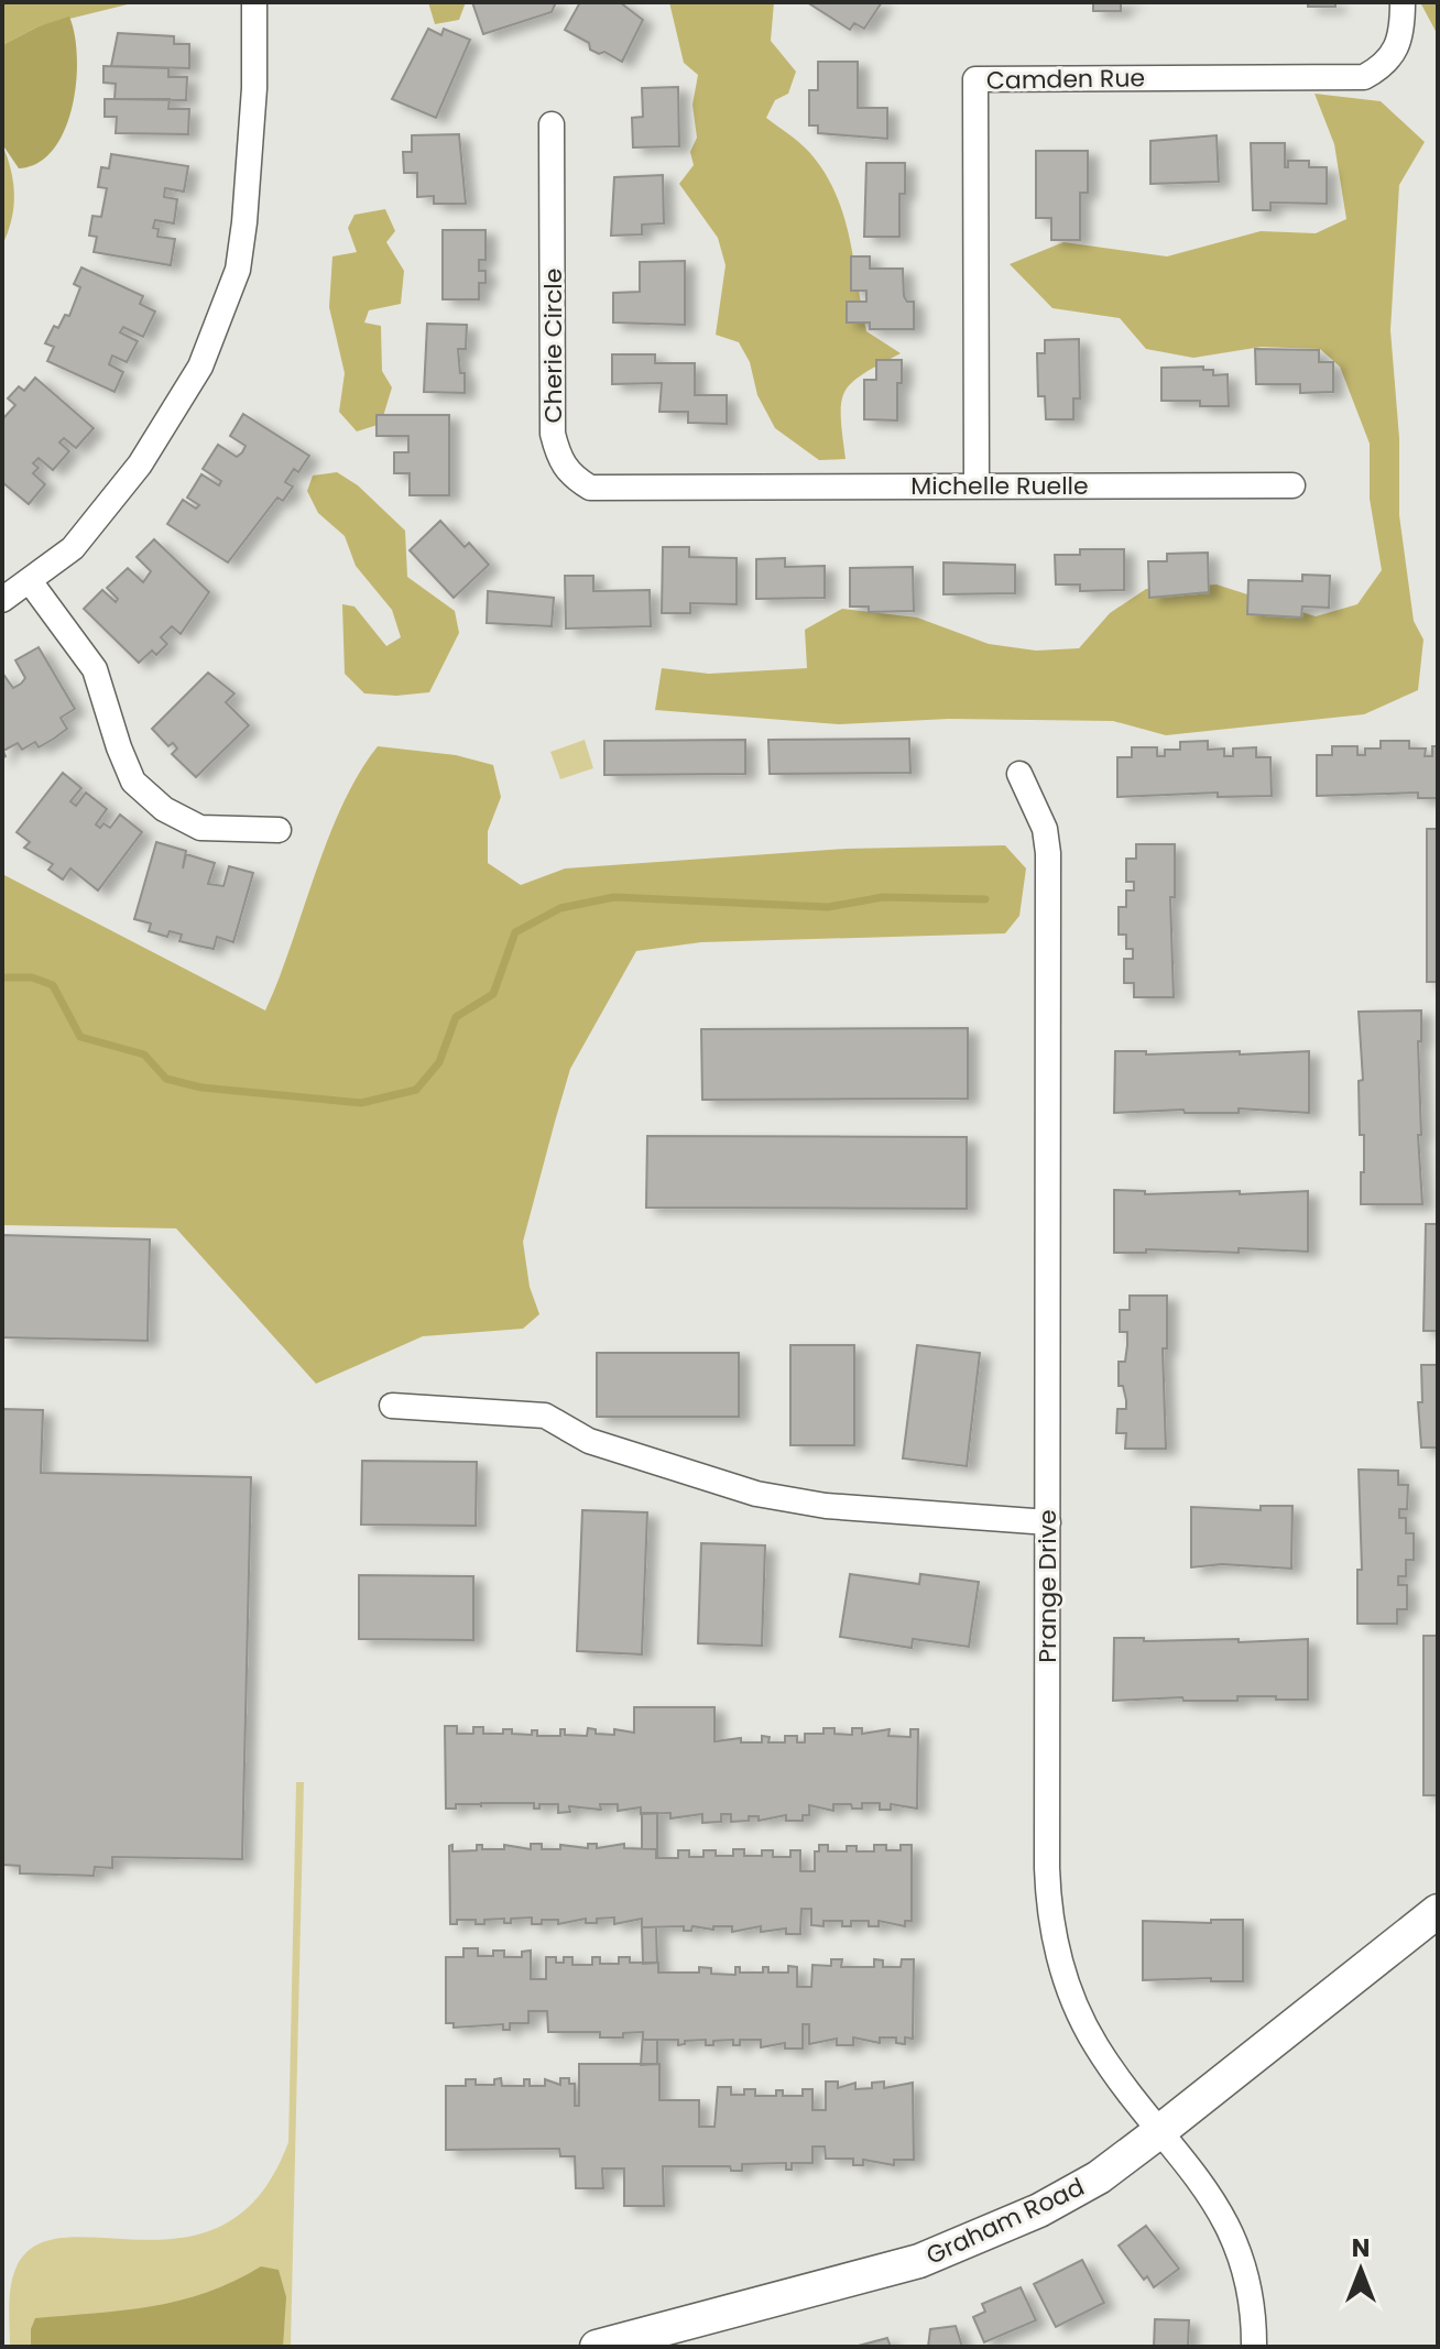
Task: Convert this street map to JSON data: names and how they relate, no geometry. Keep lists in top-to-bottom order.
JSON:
{
  "streets": {
    "main road": ["Graham Road"],
    "street": [
      "Camden Rue",
      "Cherie Circle",
      "Michelle Ruelle",
      "Prange Drive"
    ]
  },
  "crossings": [
    ["Camden Rue", "Michelle Ruelle"],
    ["Cherie Circle", "Michelle Ruelle"],
    ["Prange Drive", "Graham Road"]
  ],
  "north": "top"
}
